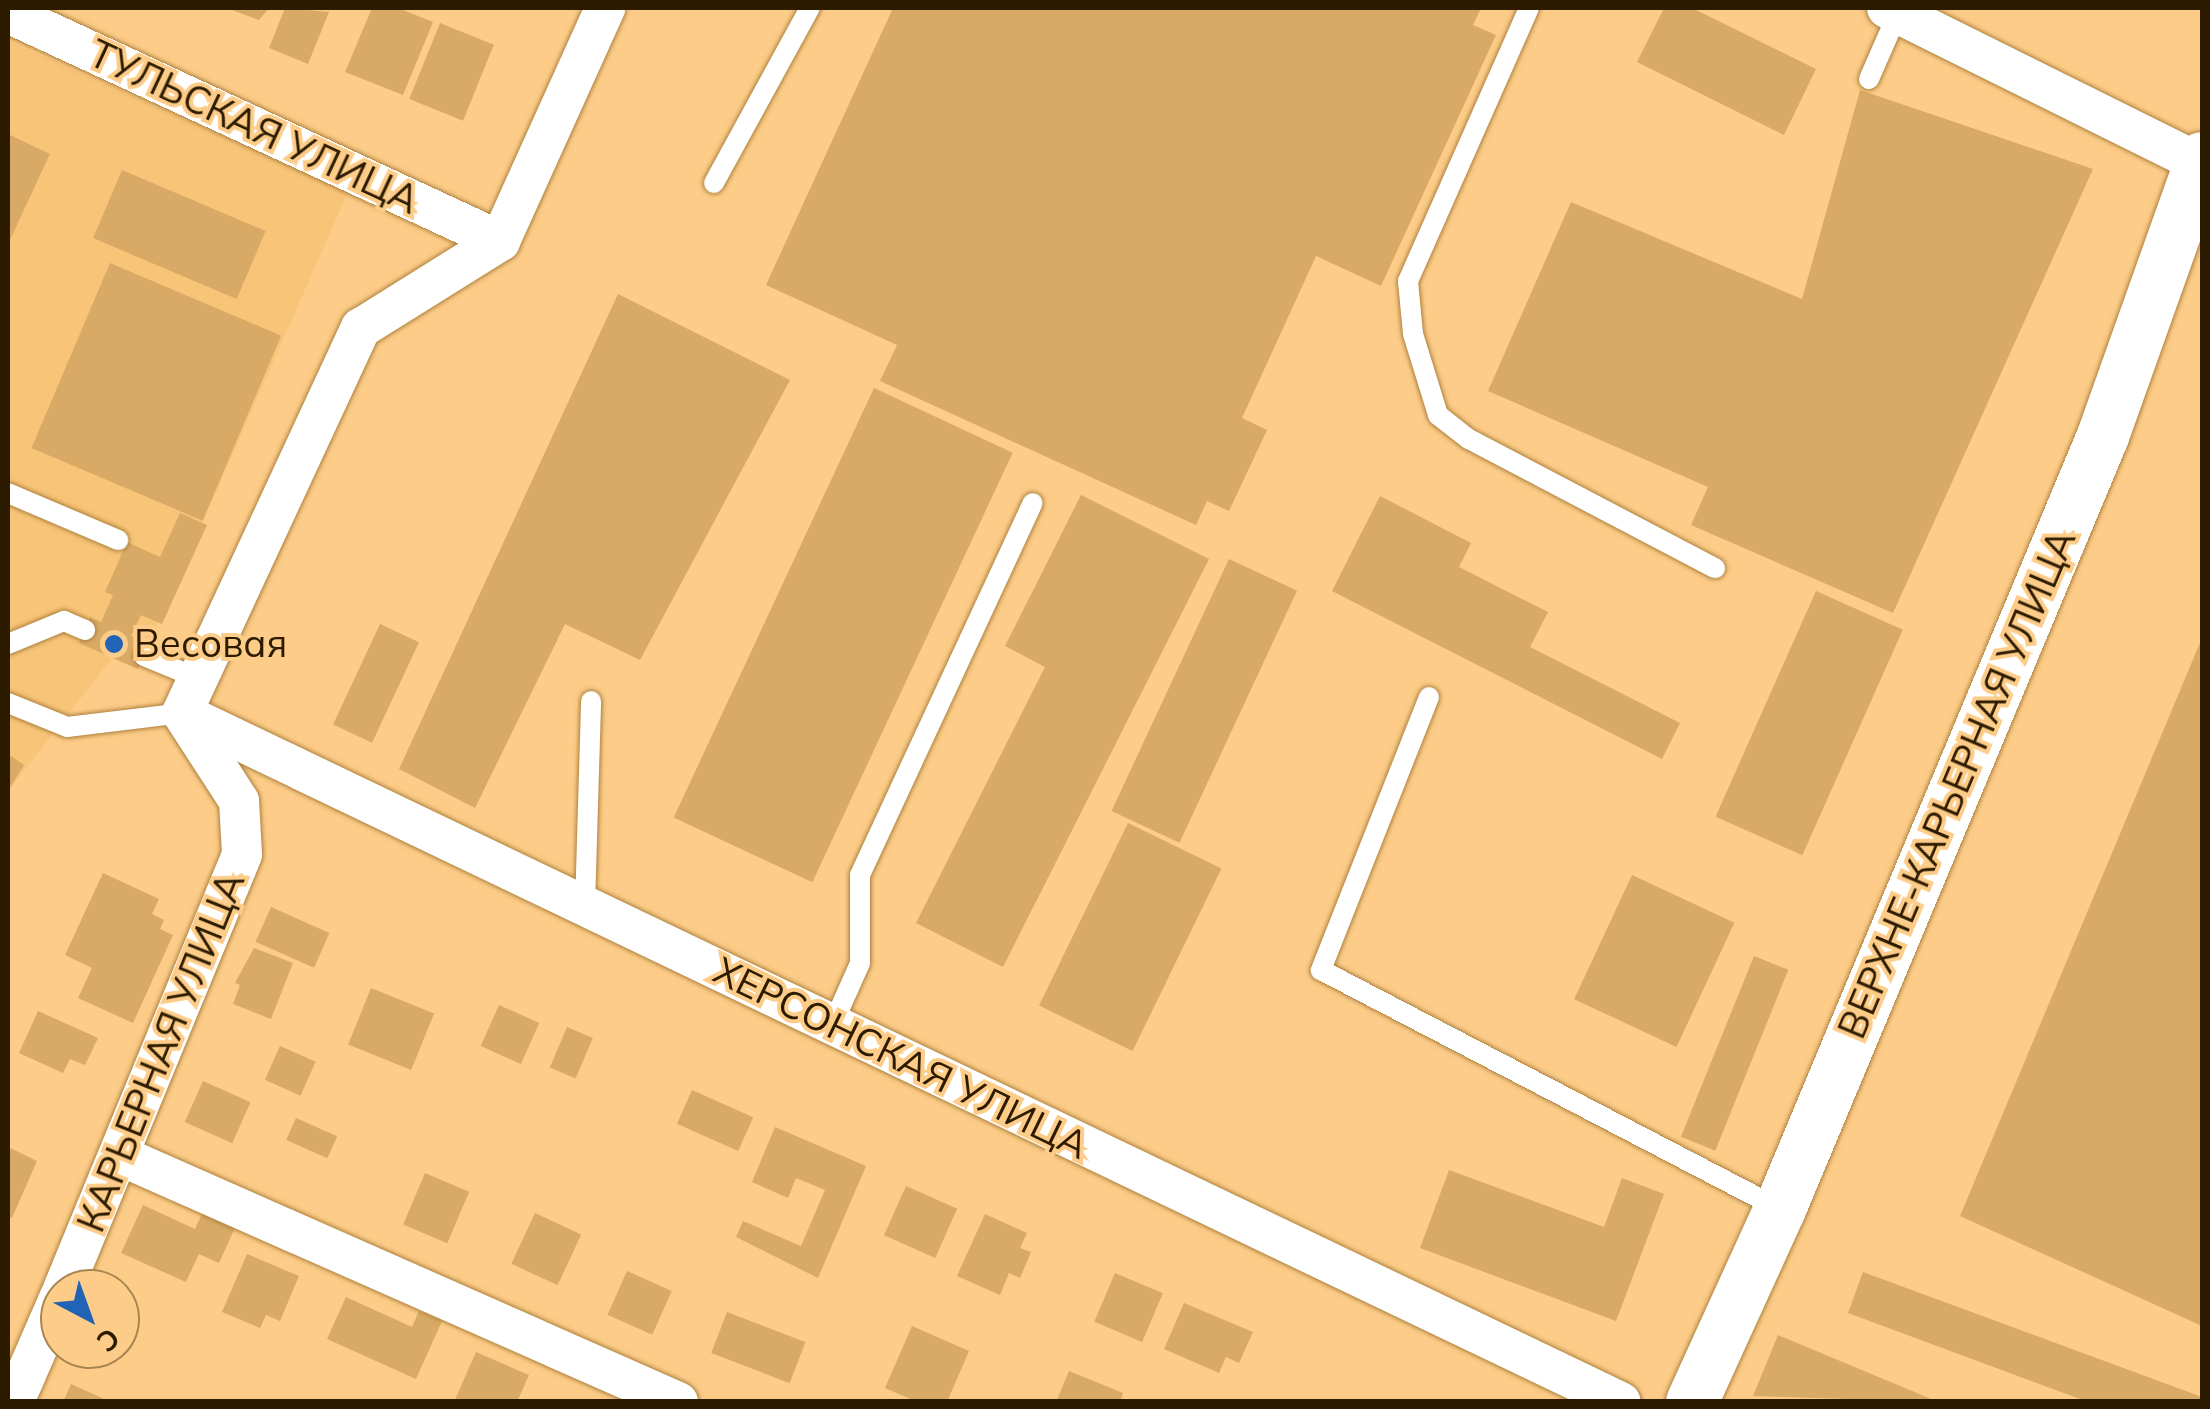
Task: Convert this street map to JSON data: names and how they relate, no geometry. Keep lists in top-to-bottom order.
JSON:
{
  "streets": {
    "street": [
      "ТУЛЬСКАЯ УЛИЦА",
      "ВЕРХНЕ-КАРЬЕРНАЯ УЛИЦА",
      "КАРЬЕРНАЯ УЛИЦА",
      "ХЕРСОНСКАЯ УЛИЦА"
    ]
  },
  "crossings": [
    ["КАРЬЕРНАЯ УЛИЦА", "ХЕРСОНСКАЯ УЛИЦА"]
  ],
  "places": ["Весовая"],
  "north": "bottom right"
}
